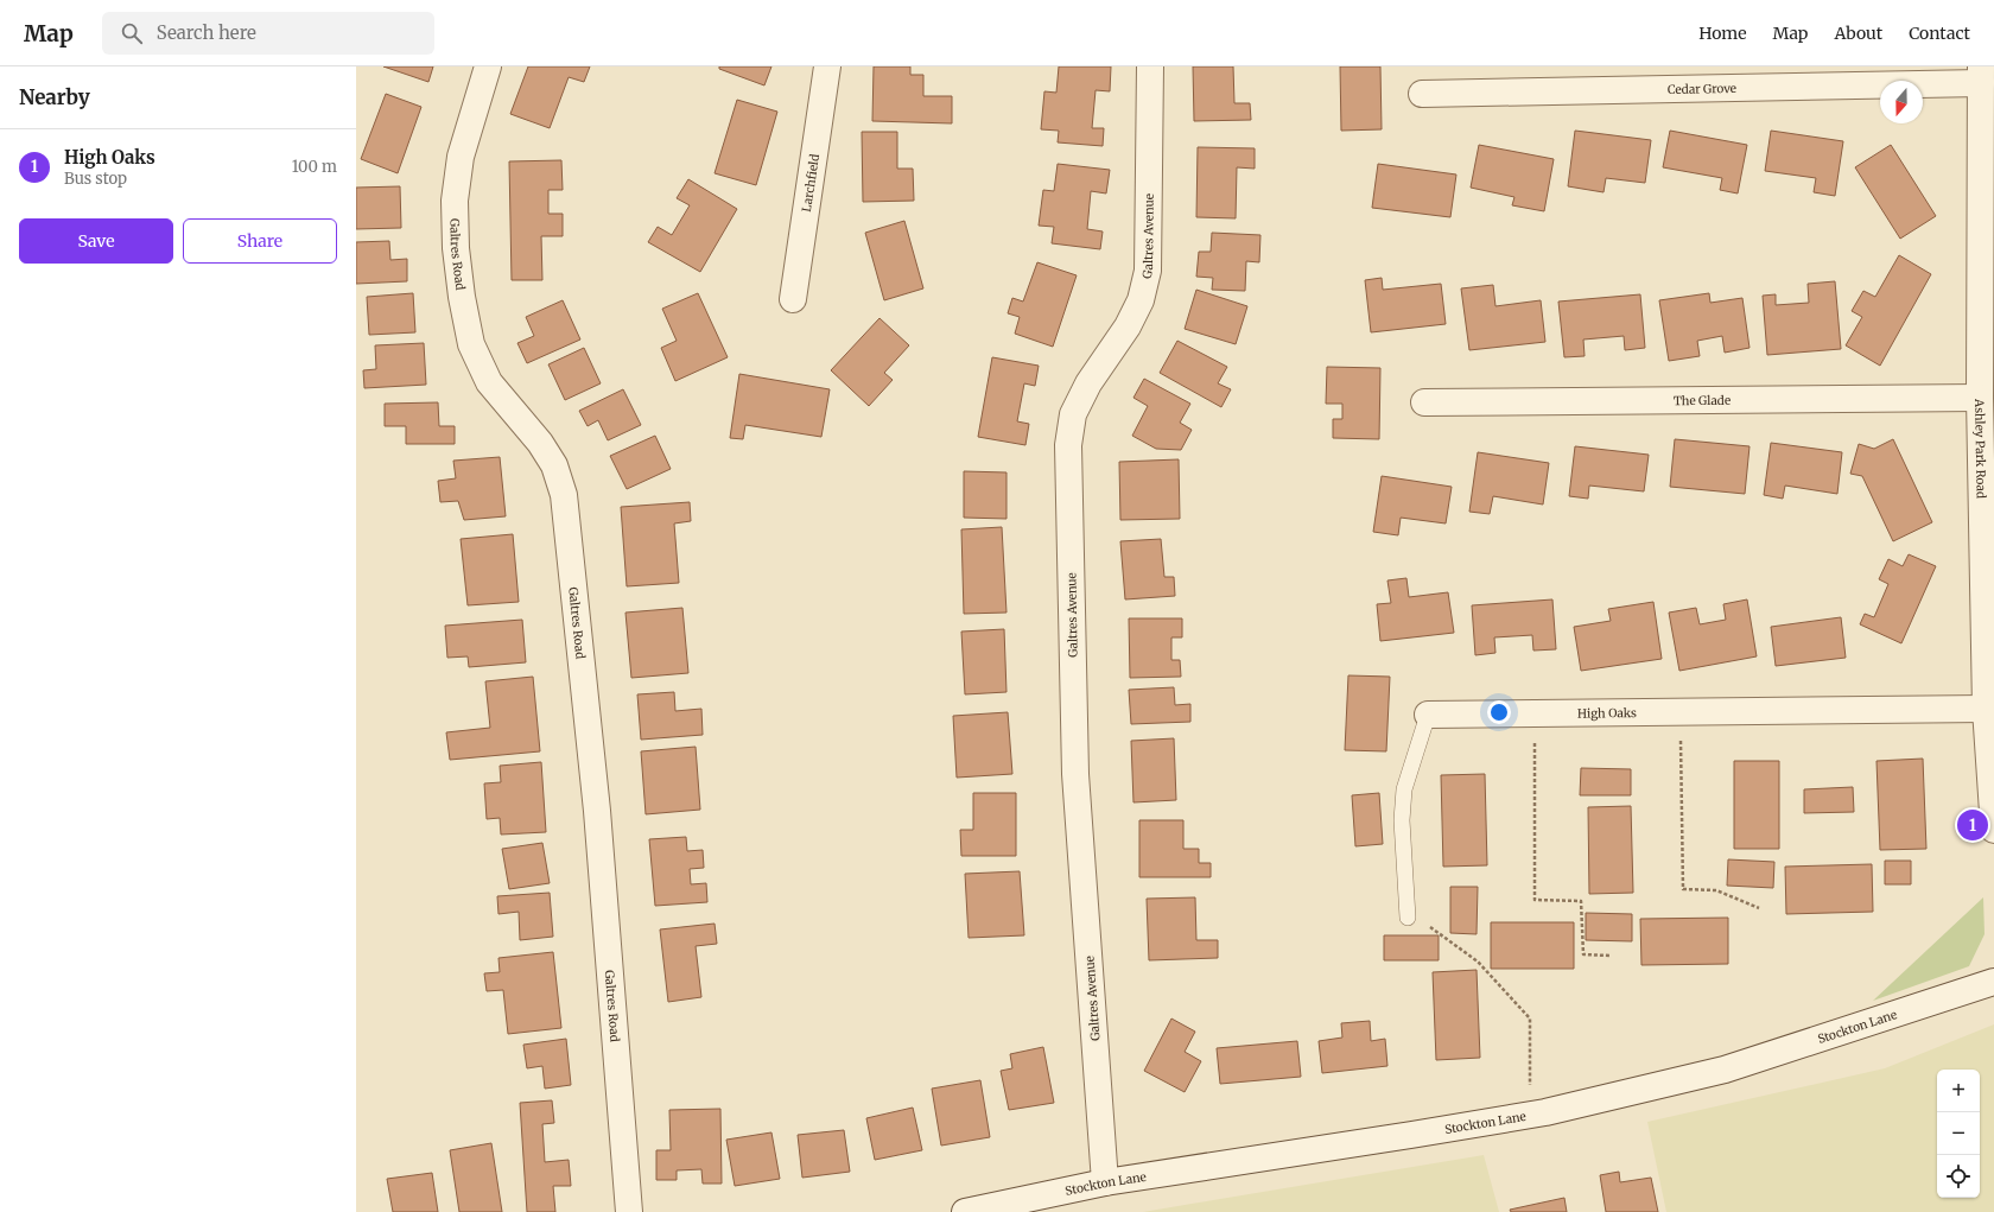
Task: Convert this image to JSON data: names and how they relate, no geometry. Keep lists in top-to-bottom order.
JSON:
{
  "streets": {
    "street": [
      "Cedar Grove",
      "Larchfield",
      "Galtres Avenue",
      "Galtres Road",
      "The Glade",
      "Ashley Park Road",
      "High Oaks",
      "Stockton Lane"
    ]
  },
  "crossings": [
    ["Cedar Grove", "Ashley Park Road"],
    ["Galtres Avenue", "Stockton Lane"],
    ["The Glade", "Ashley Park Road"],
    ["Ashley Park Road", "High Oaks"]
  ],
  "north": "bottom",
  "page": {
    "header": "Map",
    "search": "Search here",
    "nav": [
      "Home",
      "Map",
      "About",
      "Contact"
    ],
    "heading": "Nearby",
    "list": [
      {
        "mark": "1",
        "name": "High Oaks",
        "note": "Bus stop",
        "value": "100 m"
      }
    ],
    "buttons": ["Save", "Share"],
    "pins": "1",
    "map_buttons": ["+", "−"]
  }
}
